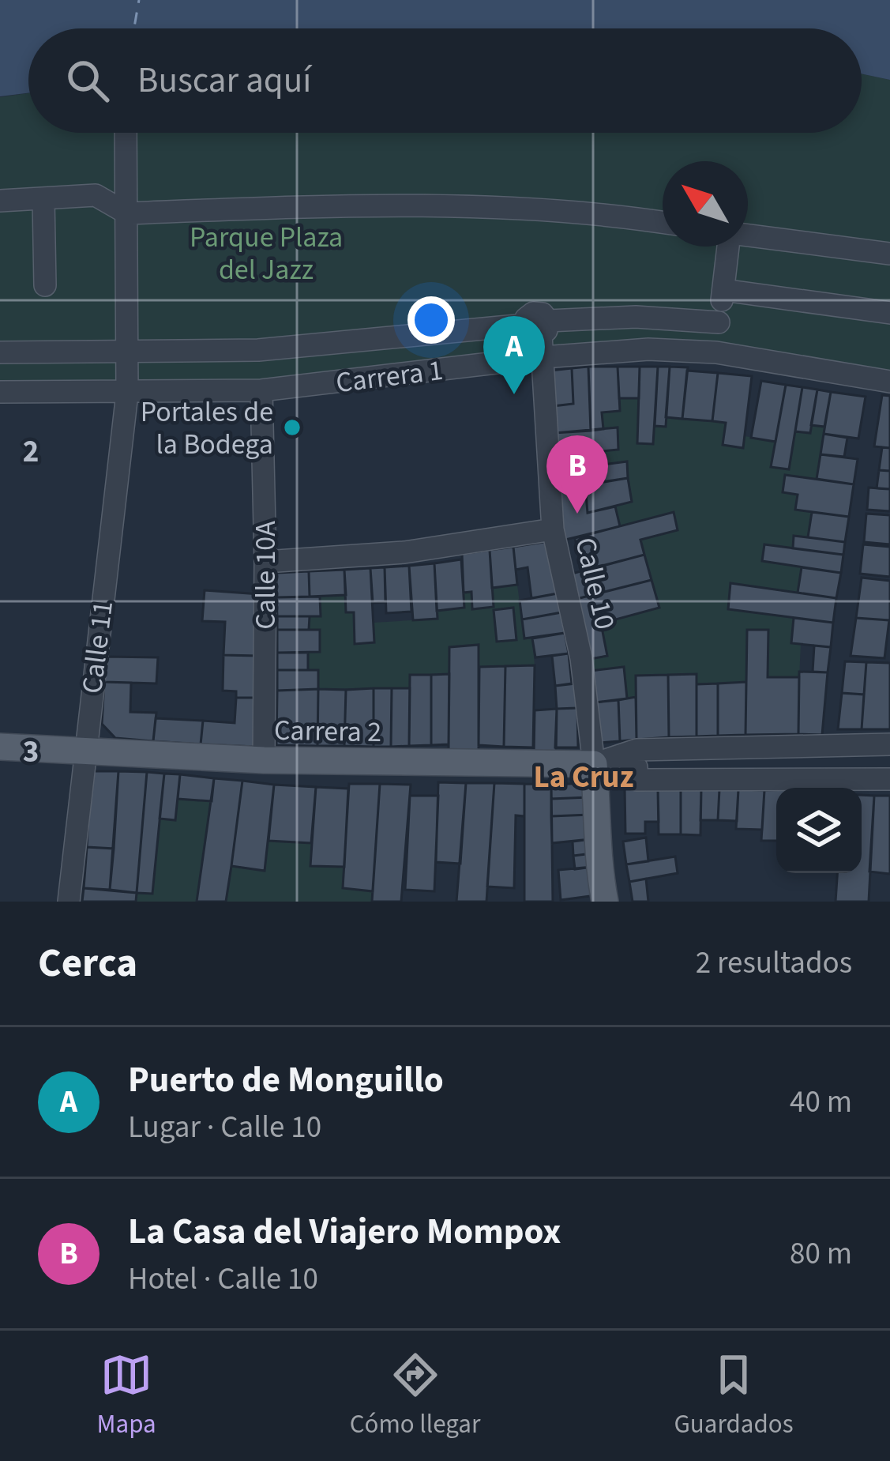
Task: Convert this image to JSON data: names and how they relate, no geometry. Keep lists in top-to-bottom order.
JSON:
{
  "streets": {
    "main road": ["Carrera 2"],
    "street": [
      "Carrera 1",
      "Calle 10A",
      "Calle 10",
      "Calle 11"
    ]
  },
  "crossings": [
    ["Carrera 1", "Calle 10A"],
    ["Carrera 1", "Calle 10"],
    ["Carrera 1", "Calle 11"],
    ["Calle 10A", "Carrera 2"],
    ["Calle 10", "Carrera 2"],
    ["Calle 11", "Carrera 2"]
  ],
  "districts": ["La Cruz"],
  "parks": ["Parque Plaza del Jazz"],
  "places": ["Portales de la Bodega"],
  "north": "top left",
  "page": {
    "search": "Buscar aquí",
    "pins": ["A", "B"],
    "heading": ["Cerca", "2 resultados"],
    "list": [
      {
        "mark": "A",
        "name": "Puerto de Monguillo",
        "note": "Lugar · Calle 10",
        "value": "40 m"
      },
      {
        "mark": "B",
        "name": "La Casa del Viajero Mompox",
        "note": "Hotel · Calle 10",
        "value": "80 m"
      }
    ],
    "nav": ["Mapa", "Cómo llegar", "Guardados"]
  },
  "grid": {
    "rows": ["2", "3"]
  }
}
